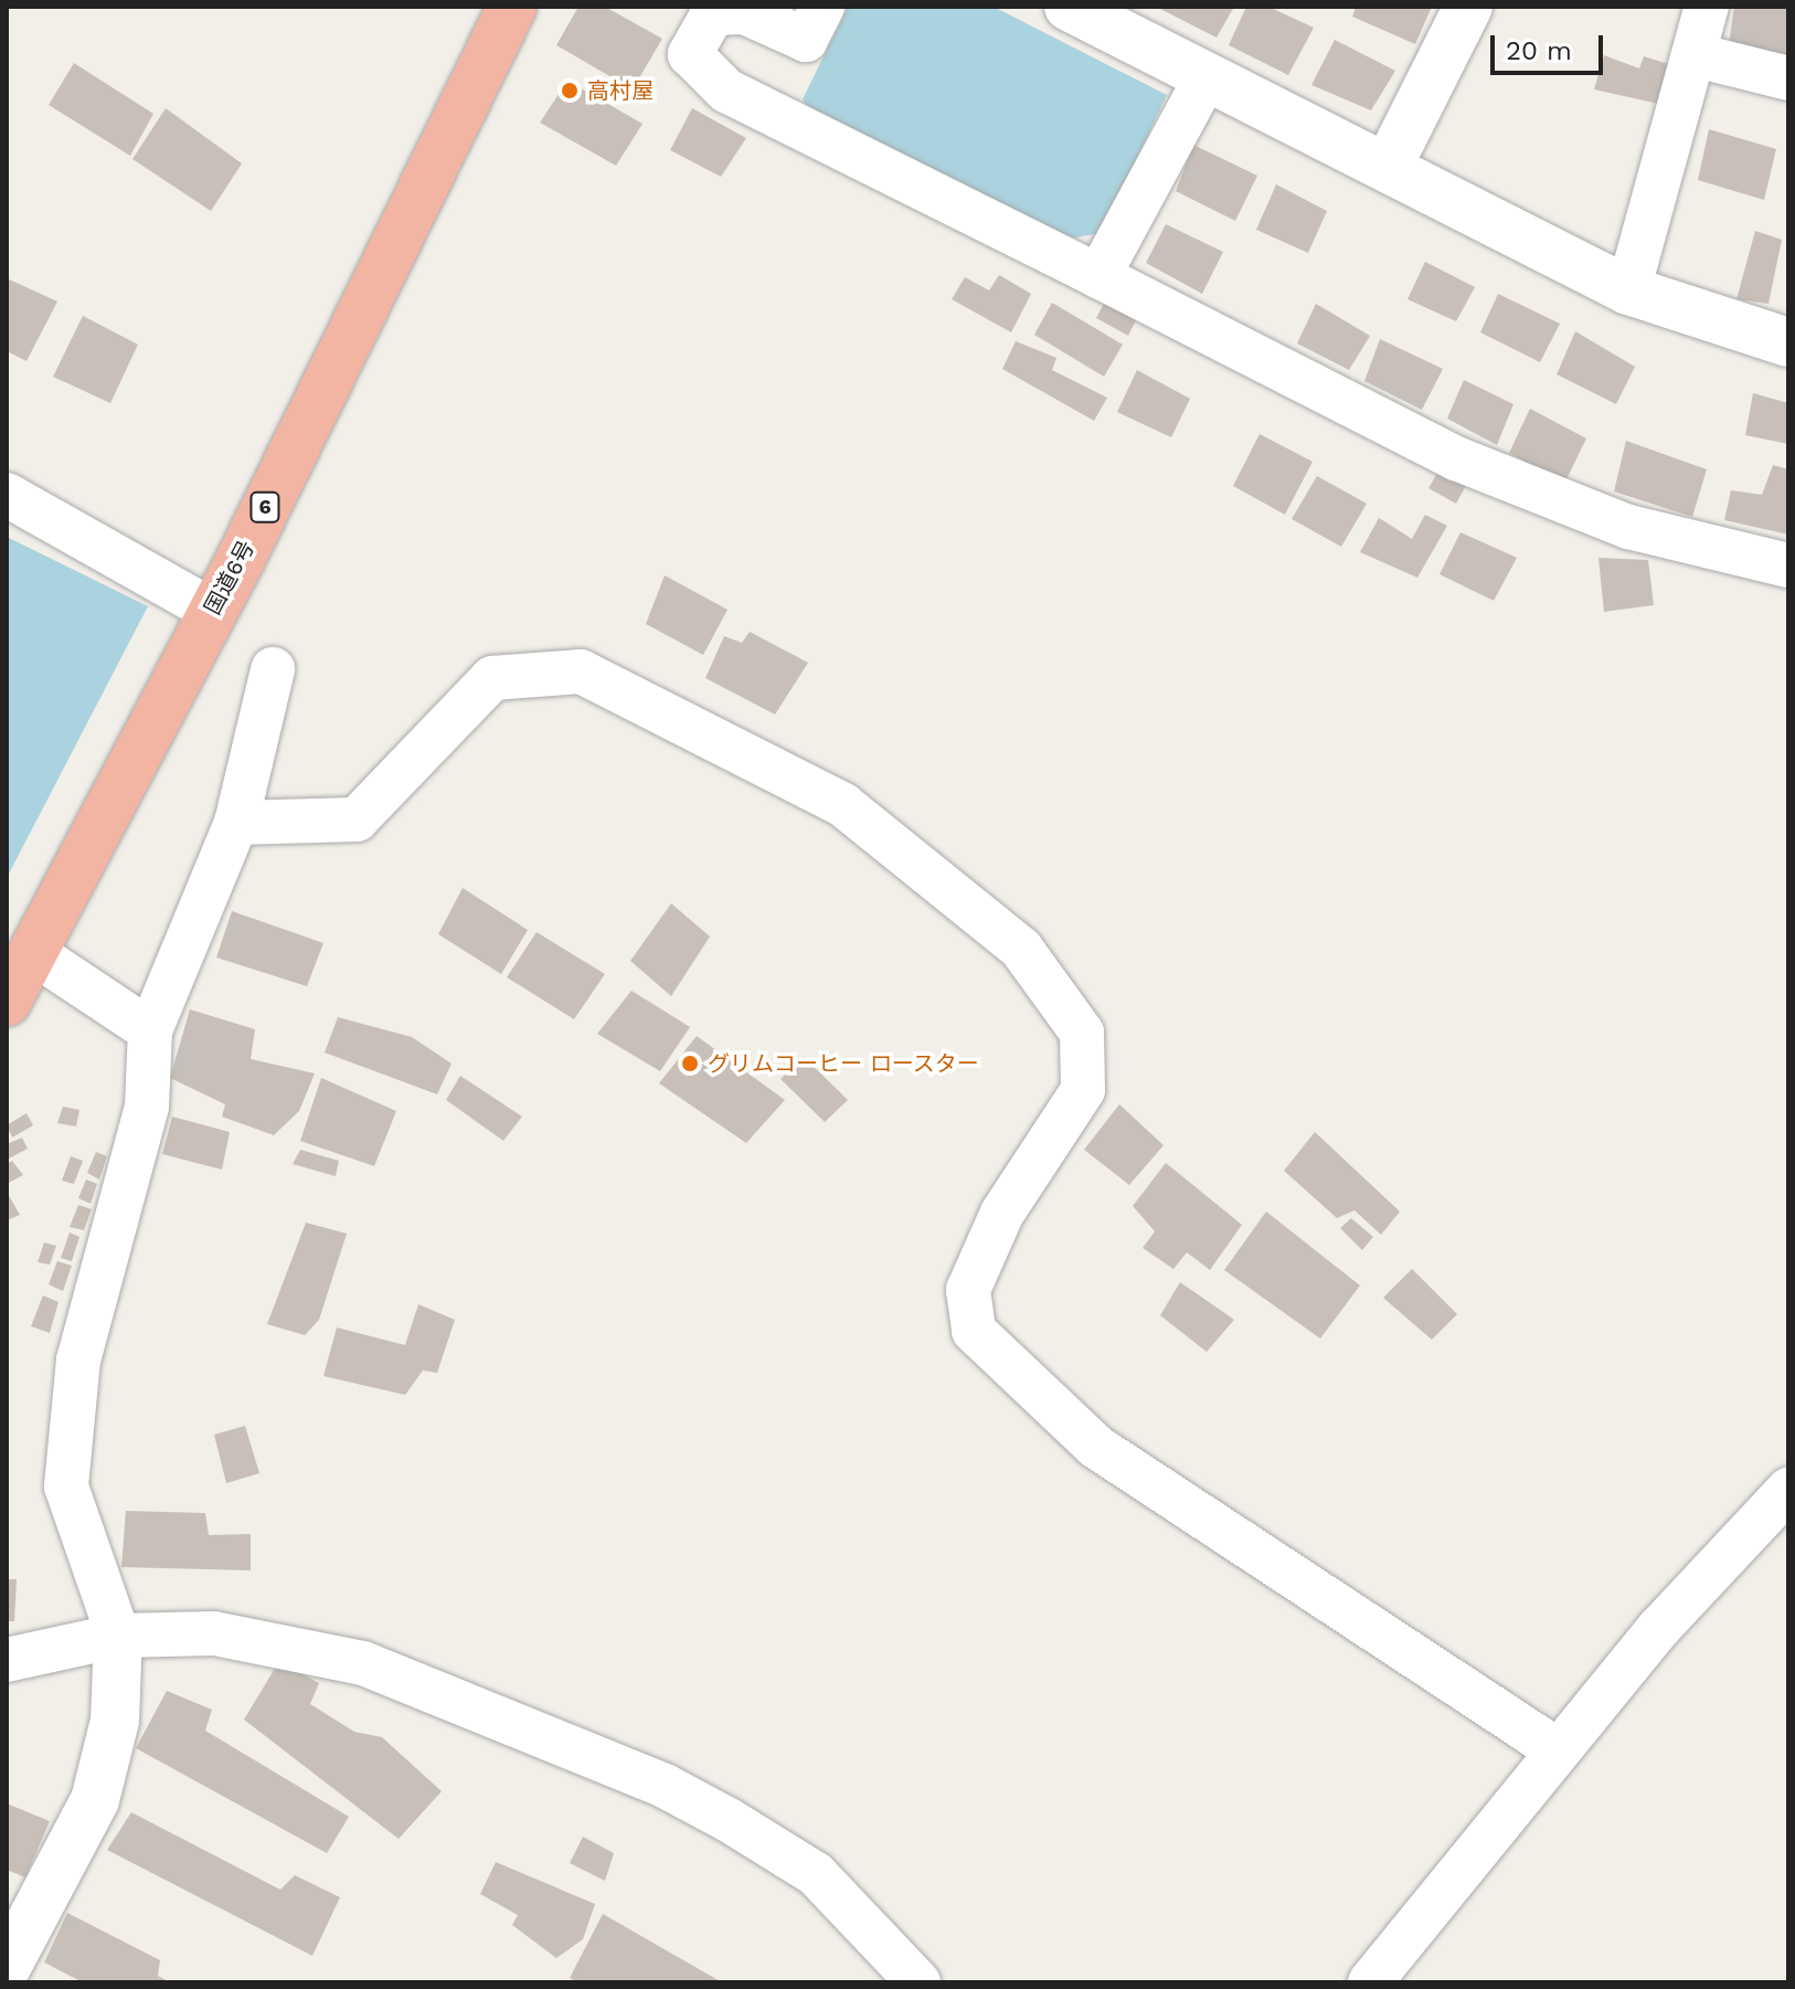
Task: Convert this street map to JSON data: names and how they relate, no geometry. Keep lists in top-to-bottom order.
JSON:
{
  "streets": {
    "highway": ["6", "国道6号"]
  },
  "places": ["高村屋", "グリムコーヒー ロースター"],
  "scale_bar": "20 m"
}
